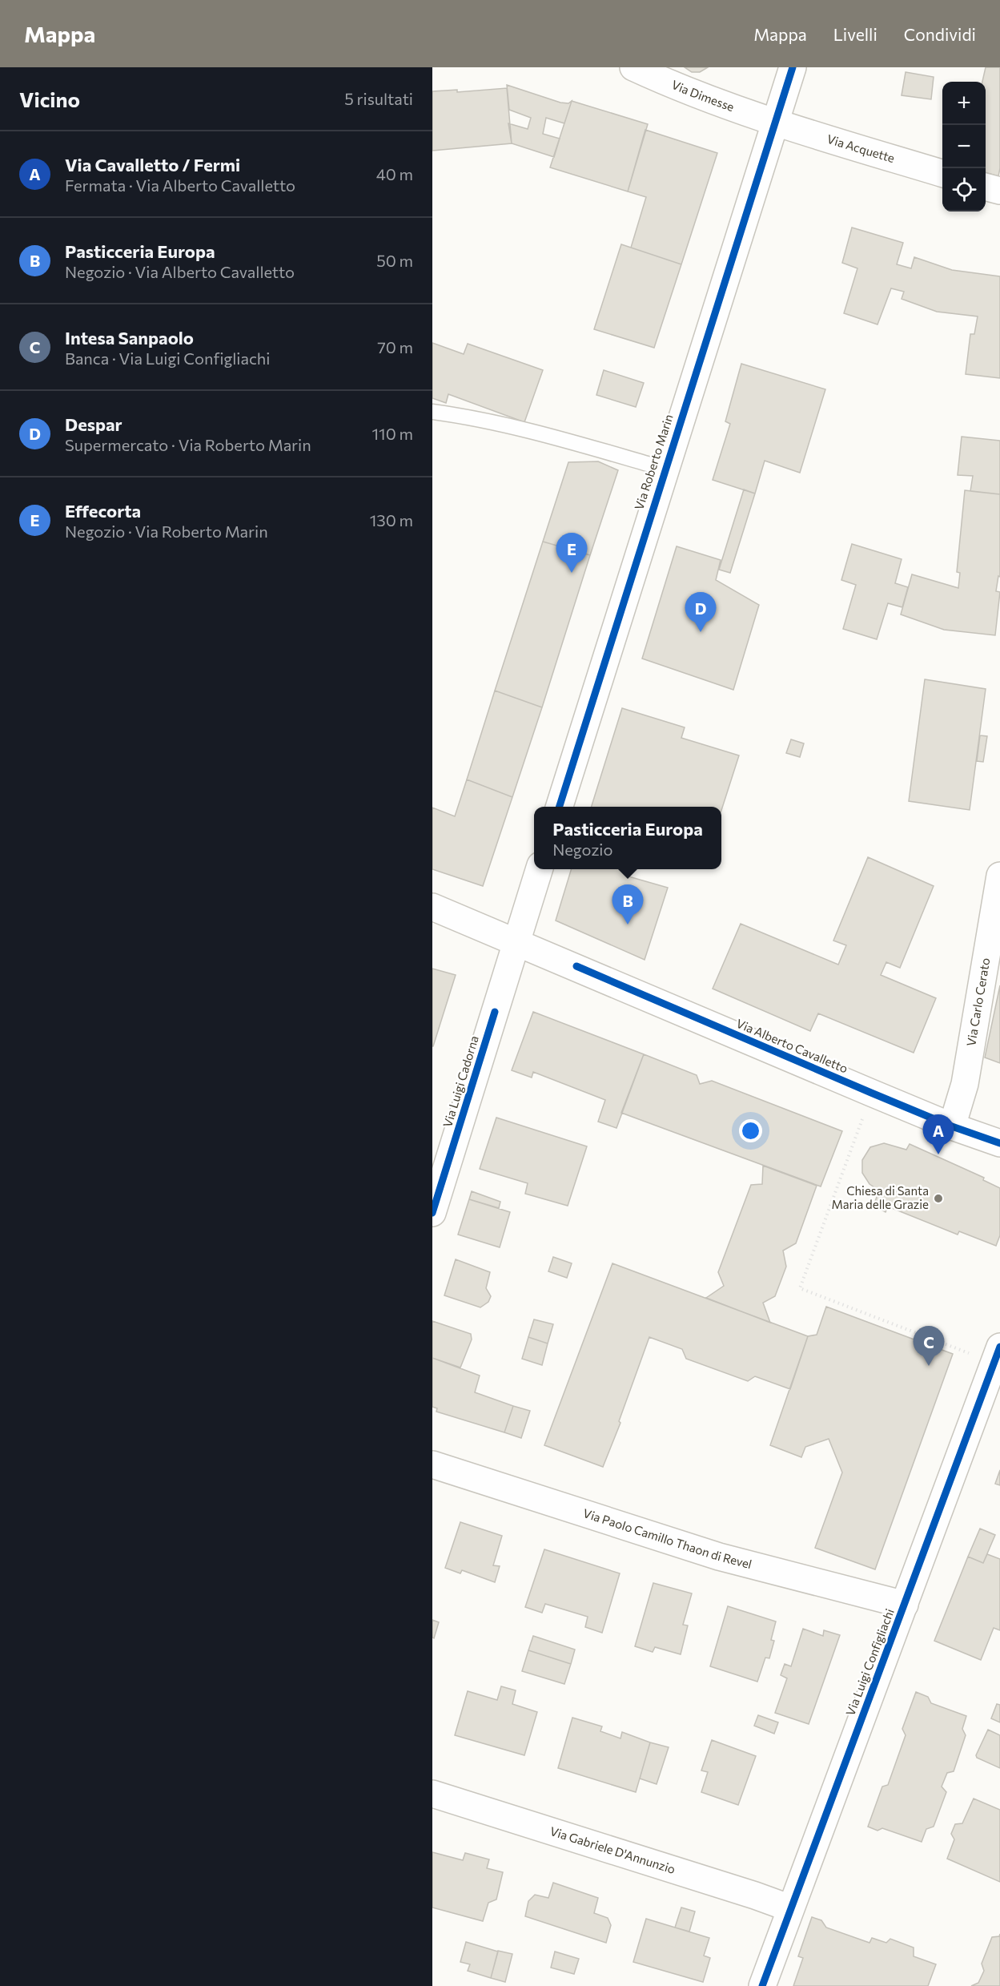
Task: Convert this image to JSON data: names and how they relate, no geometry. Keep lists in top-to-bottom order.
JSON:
{
  "streets": {
    "street": [
      "Via Dimesse",
      "Via Acquette",
      "Via Roberto Marin",
      "Via Carlo Cerato",
      "Via Alberto Cavalletto",
      "Via Luigi Cadorna",
      "Via Paolo Camillo Thaon di Revel",
      "Via Luigi Configliachi",
      "Via Gabriele D'Annunzio"
    ]
  },
  "crossings": [
    ["Via Dimesse", "Via Acquette"],
    ["Via Dimesse", "Via Roberto Marin"],
    ["Via Acquette", "Via Roberto Marin"],
    ["Via Carlo Cerato", "Via Alberto Cavalletto"],
    ["Via Alberto Cavalletto", "Via Luigi Cadorna"],
    ["Via Paolo Camillo Thaon di Revel", "Via Luigi Configliachi"],
    ["Via Luigi Configliachi", "Via Gabriele D'Annunzio"]
  ],
  "places": ["Chiesa di Santa Maria delle Grazie"],
  "page": {
    "header": "Mappa",
    "nav": ["Mappa", "Livelli", "Condividi"],
    "heading": ["Vicino", "5 risultati"],
    "map_buttons": ["+", "−"],
    "list": [
      {
        "mark": "A",
        "name": "Via Cavalletto / Fermi",
        "note": "Fermata · Via Alberto Cavalletto",
        "value": "40 m"
      },
      {
        "mark": "B",
        "name": "Pasticceria Europa",
        "note": "Negozio · Via Alberto Cavalletto",
        "value": "50 m"
      },
      {
        "mark": "C",
        "name": "Intesa Sanpaolo",
        "note": "Banca · Via Luigi Configliachi",
        "value": "70 m"
      },
      {
        "mark": "D",
        "name": "Despar",
        "note": "Supermercato · Via Roberto Marin",
        "value": "110 m"
      },
      {
        "mark": "E",
        "name": "Effecorta",
        "note": "Negozio · Via Roberto Marin",
        "value": "130 m"
      }
    ],
    "pins": [
      "E",
      "D",
      "B",
      "A",
      "C"
    ],
    "popup": ["Pasticceria Europa", "Negozio"]
  }
}
